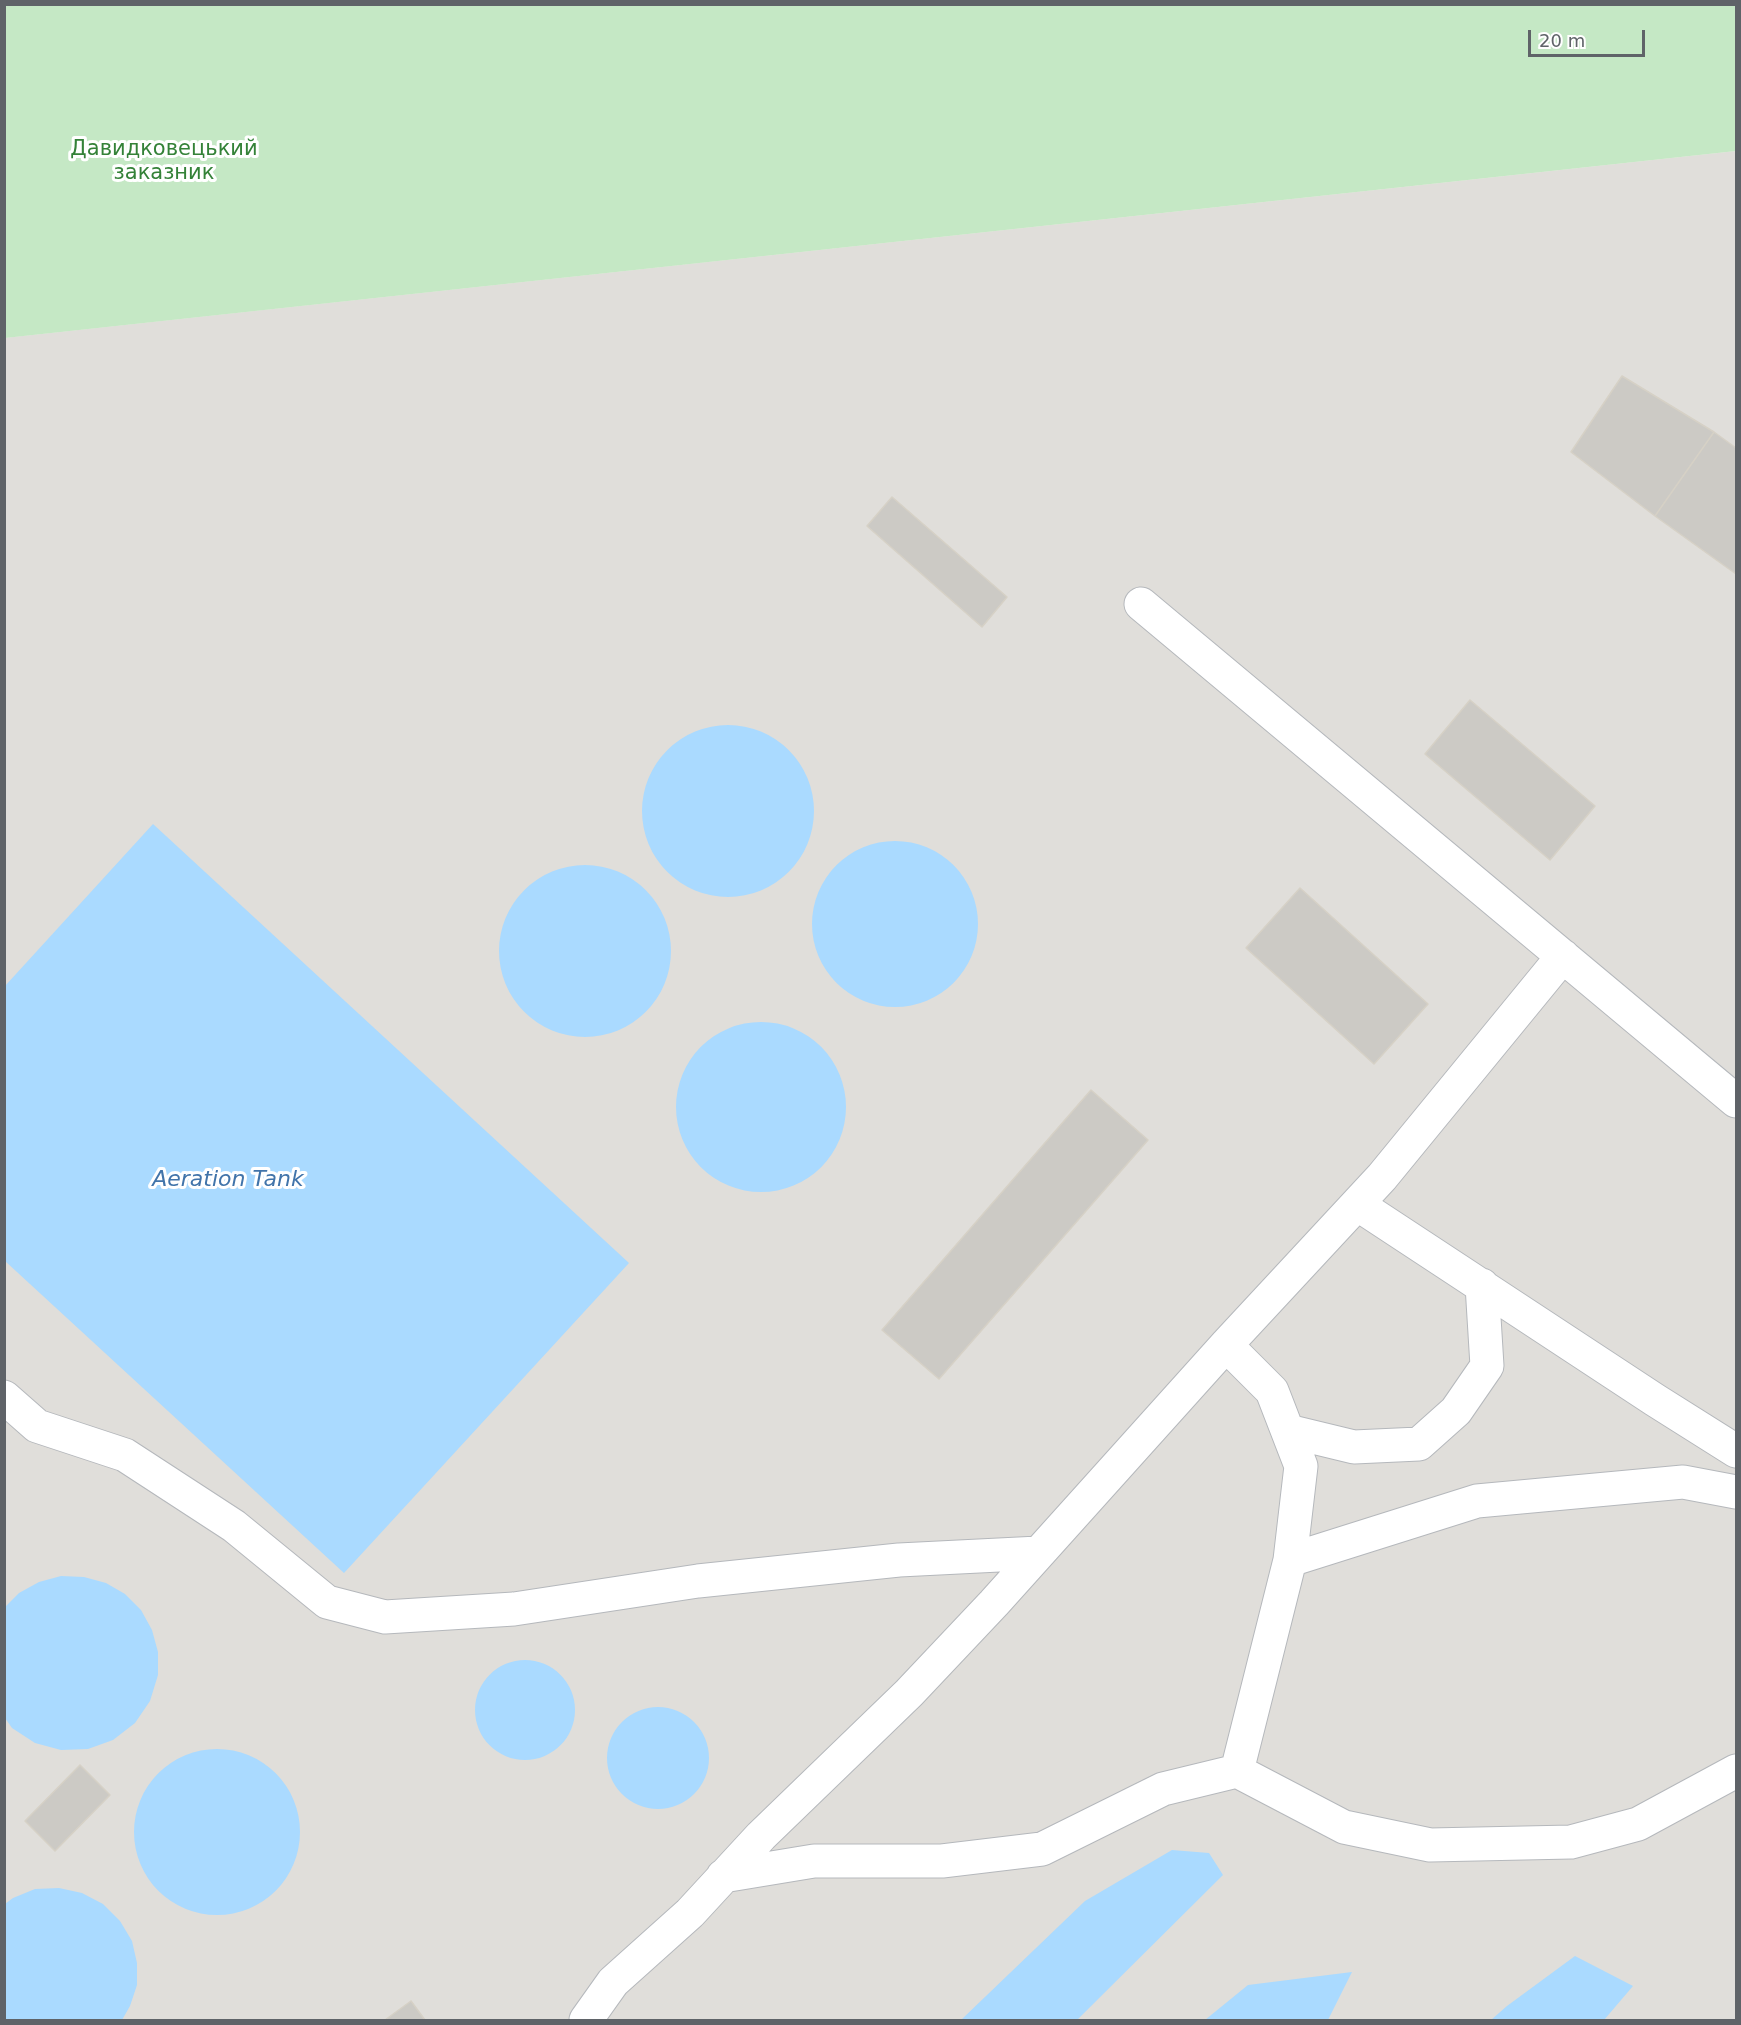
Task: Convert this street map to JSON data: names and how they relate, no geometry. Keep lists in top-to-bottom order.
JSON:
{
  "water": ["Aeration Tank"],
  "parks": ["Давидковецький заказник"],
  "scale_bar": "20 m"
}
